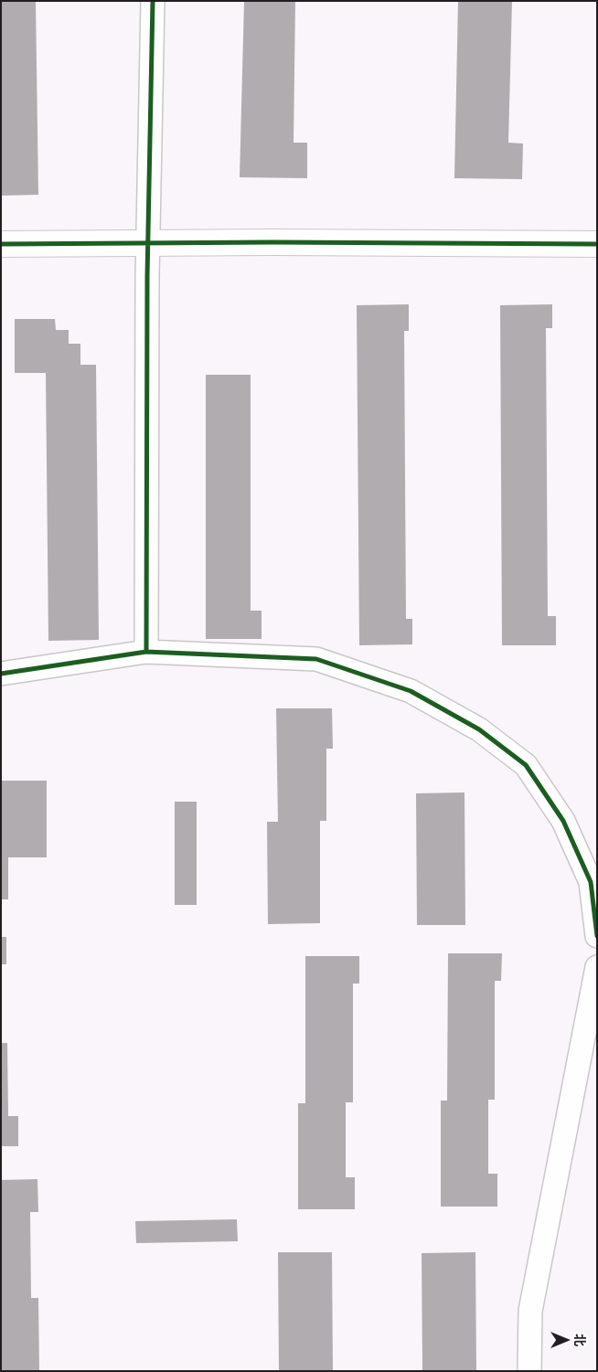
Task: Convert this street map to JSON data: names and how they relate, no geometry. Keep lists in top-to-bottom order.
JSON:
{
  "north": "right"
}
